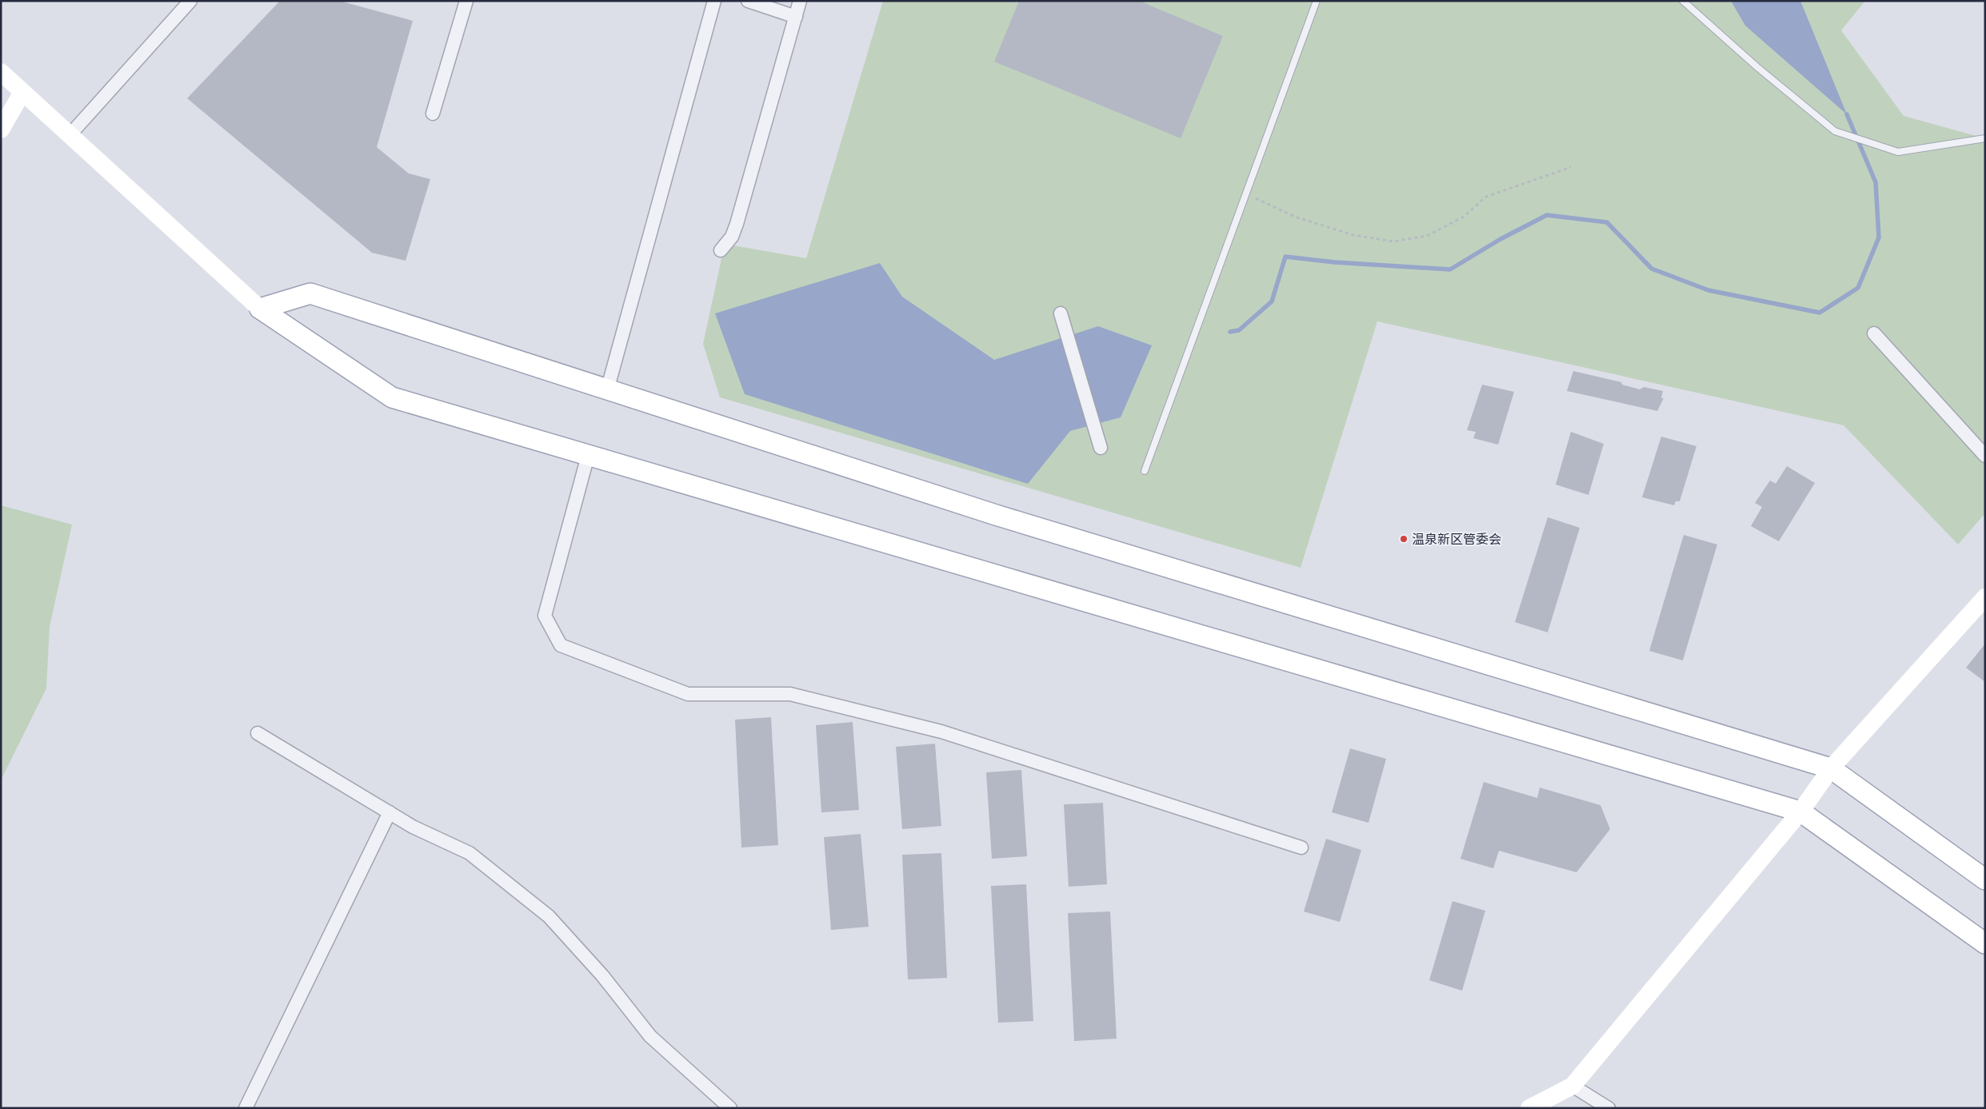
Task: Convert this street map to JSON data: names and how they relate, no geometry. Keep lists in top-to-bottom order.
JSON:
{
  "places": ["温泉新区管委会"]
}
